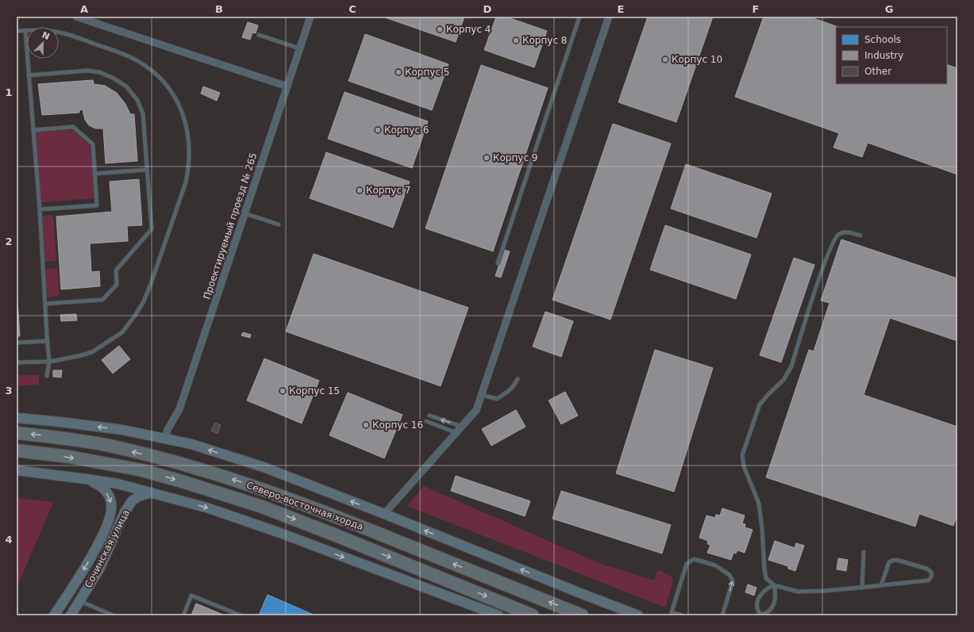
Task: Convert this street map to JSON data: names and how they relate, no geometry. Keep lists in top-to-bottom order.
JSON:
{
  "streets": {
    "highway": ["Северо-восточная хорда"],
    "street": ["Проектируемый проезд № 265", "Сочинская улица"]
  },
  "places": [
    "Корпус 4",
    "Корпус 8",
    "Корпус 10",
    "Корпус 5",
    "Корпус 6",
    "Корпус 9",
    "Корпус 7",
    "Корпус 15",
    "Корпус 16"
  ],
  "legend": ["Schools", "Industry", "Other"],
  "north": "top right",
  "grid": {
    "columns": [
      "A",
      "B",
      "C",
      "D",
      "E",
      "F",
      "G"
    ],
    "rows": [
      "1",
      "2",
      "3",
      "4"
    ]
  }
}
